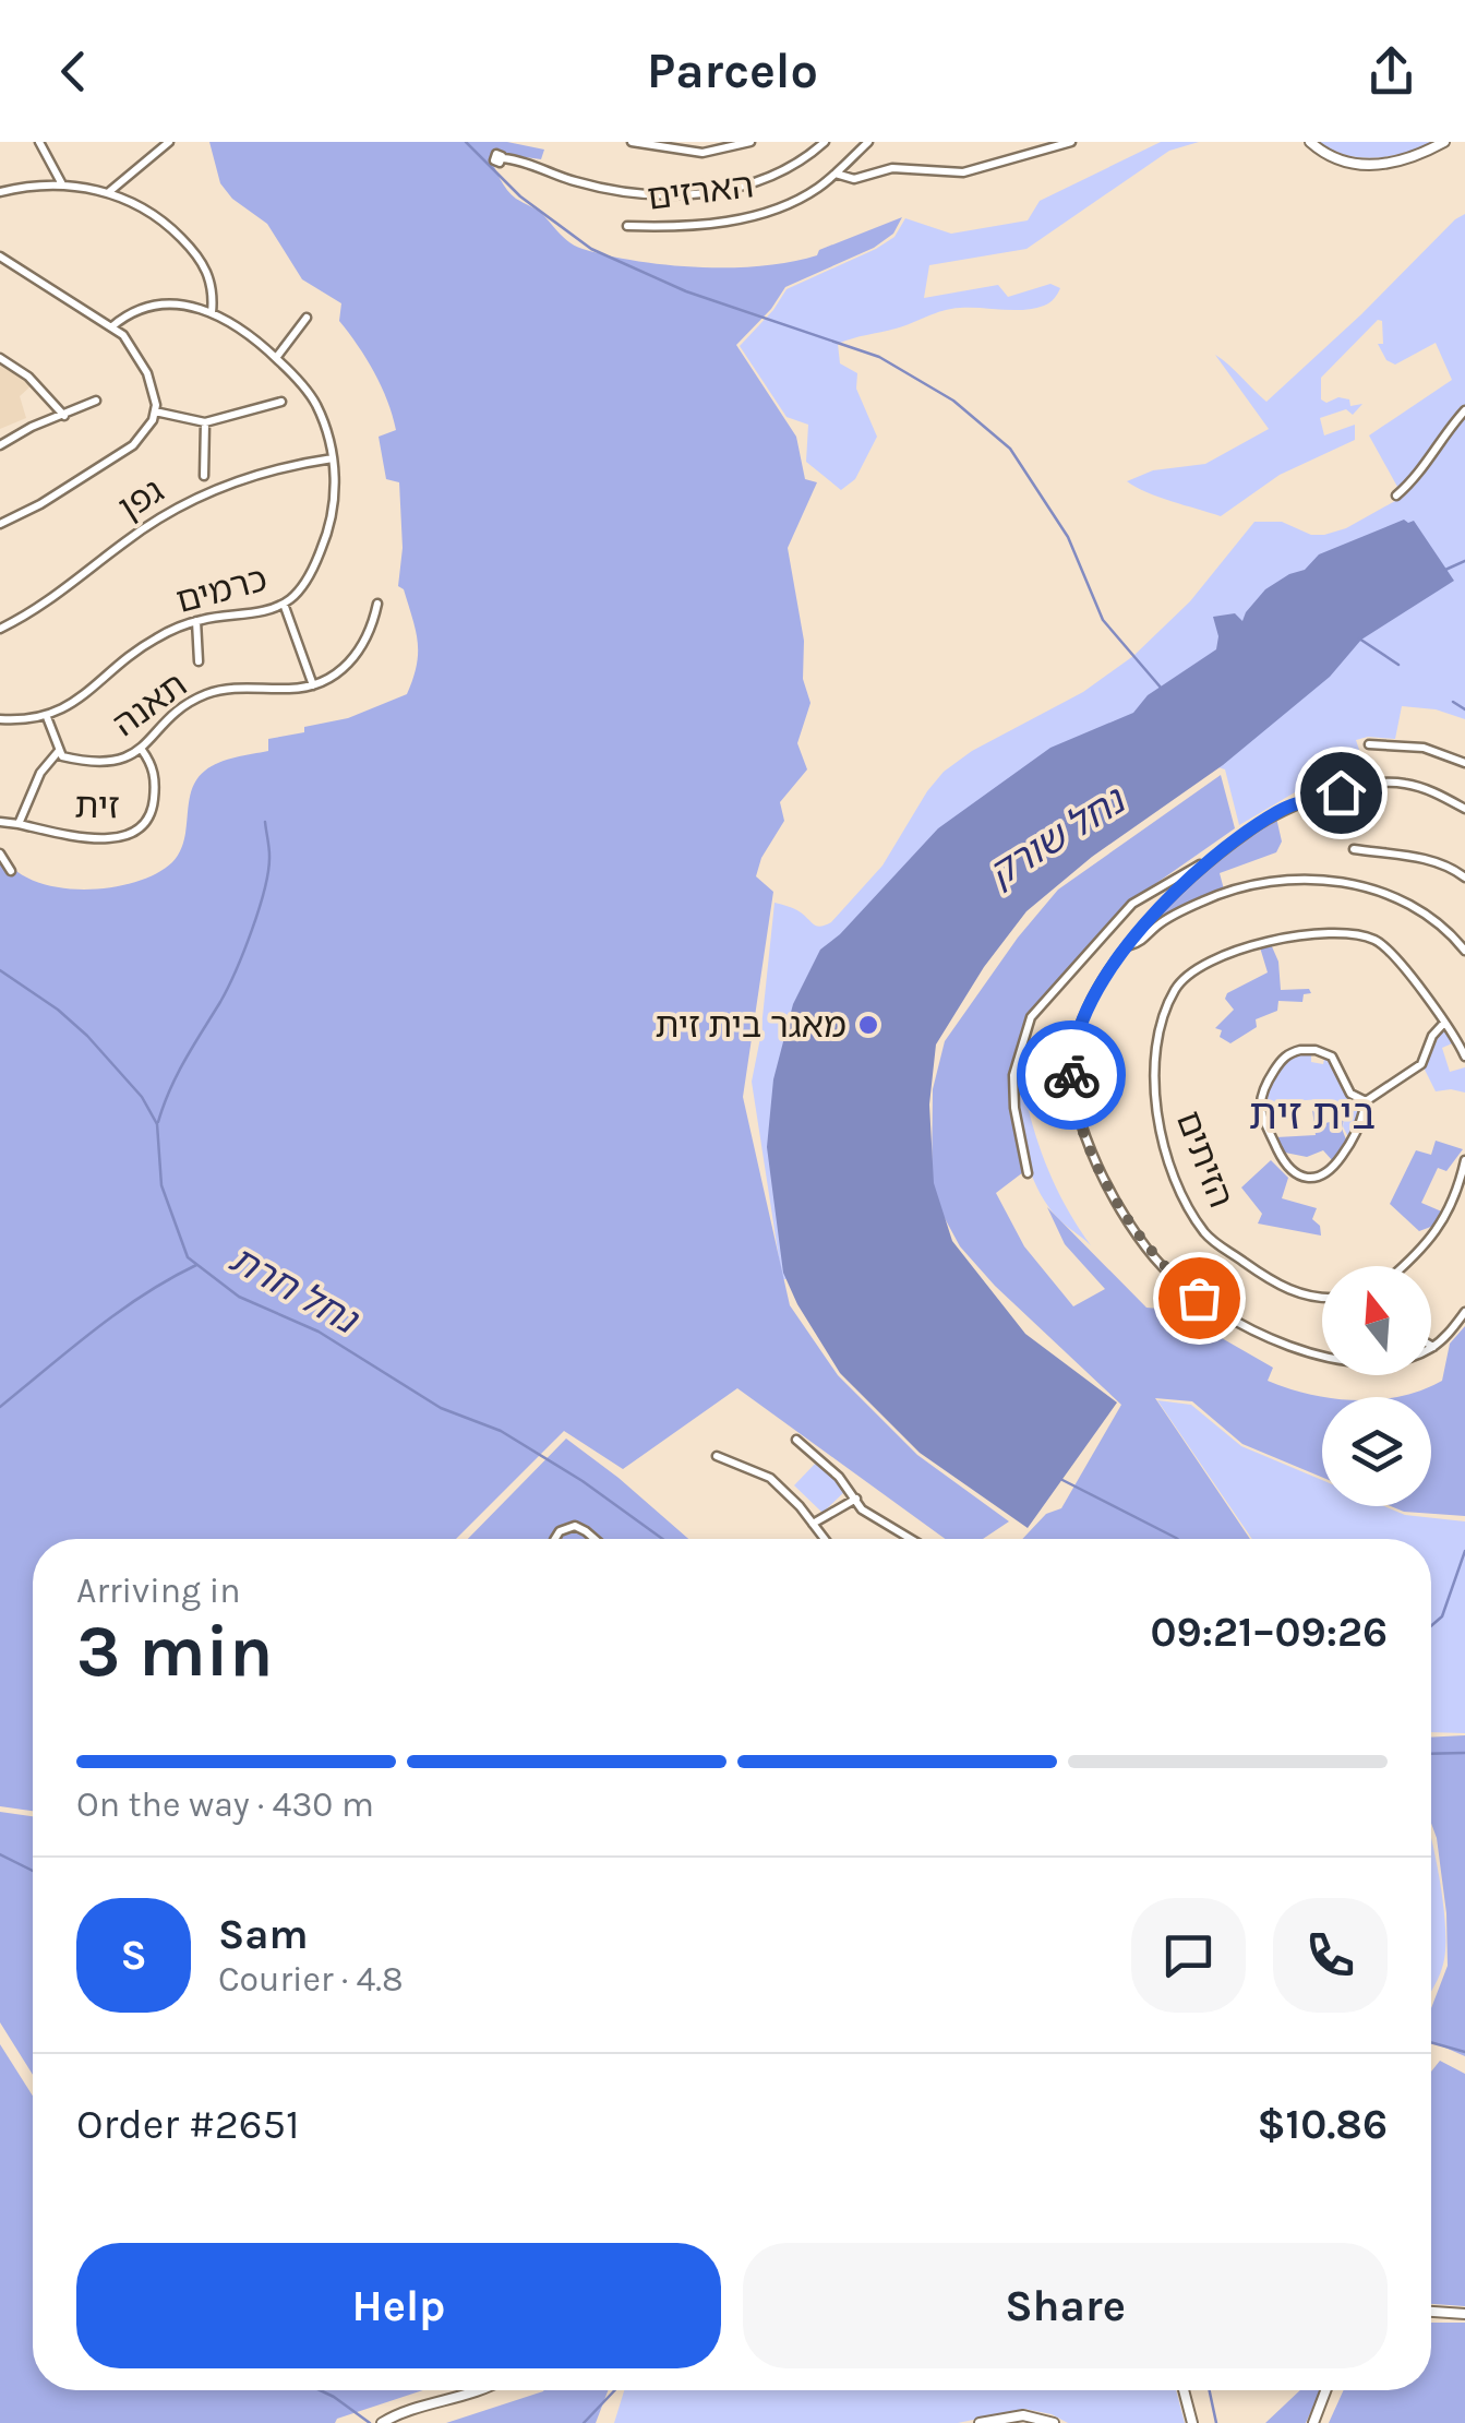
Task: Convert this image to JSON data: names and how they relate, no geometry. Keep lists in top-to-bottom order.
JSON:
{
  "streets": {
    "street": [
      "הארזים",
      "גפן",
      "כרמים",
      "תאנה",
      "זית",
      "הזיתים"
    ]
  },
  "crossings": [
    ["גפן", "כרמים"],
    ["תאנה", "זית"]
  ],
  "districts": ["בית זית"],
  "water": ["נחל שורק", "נחל חרת"],
  "places": ["מאגר בית זית"],
  "north": "top",
  "page": {
    "header": "Parcelo",
    "heading": ["3 min", "Arriving in", "09:21–09:26"],
    "panel": [
      "Sam",
      "Courier · 4.8",
      "Order #2651",
      "$10.86"
    ],
    "bar": "On the way · 430 m",
    "round": "S",
    "buttons": ["Help", "Share"]
  }
}
